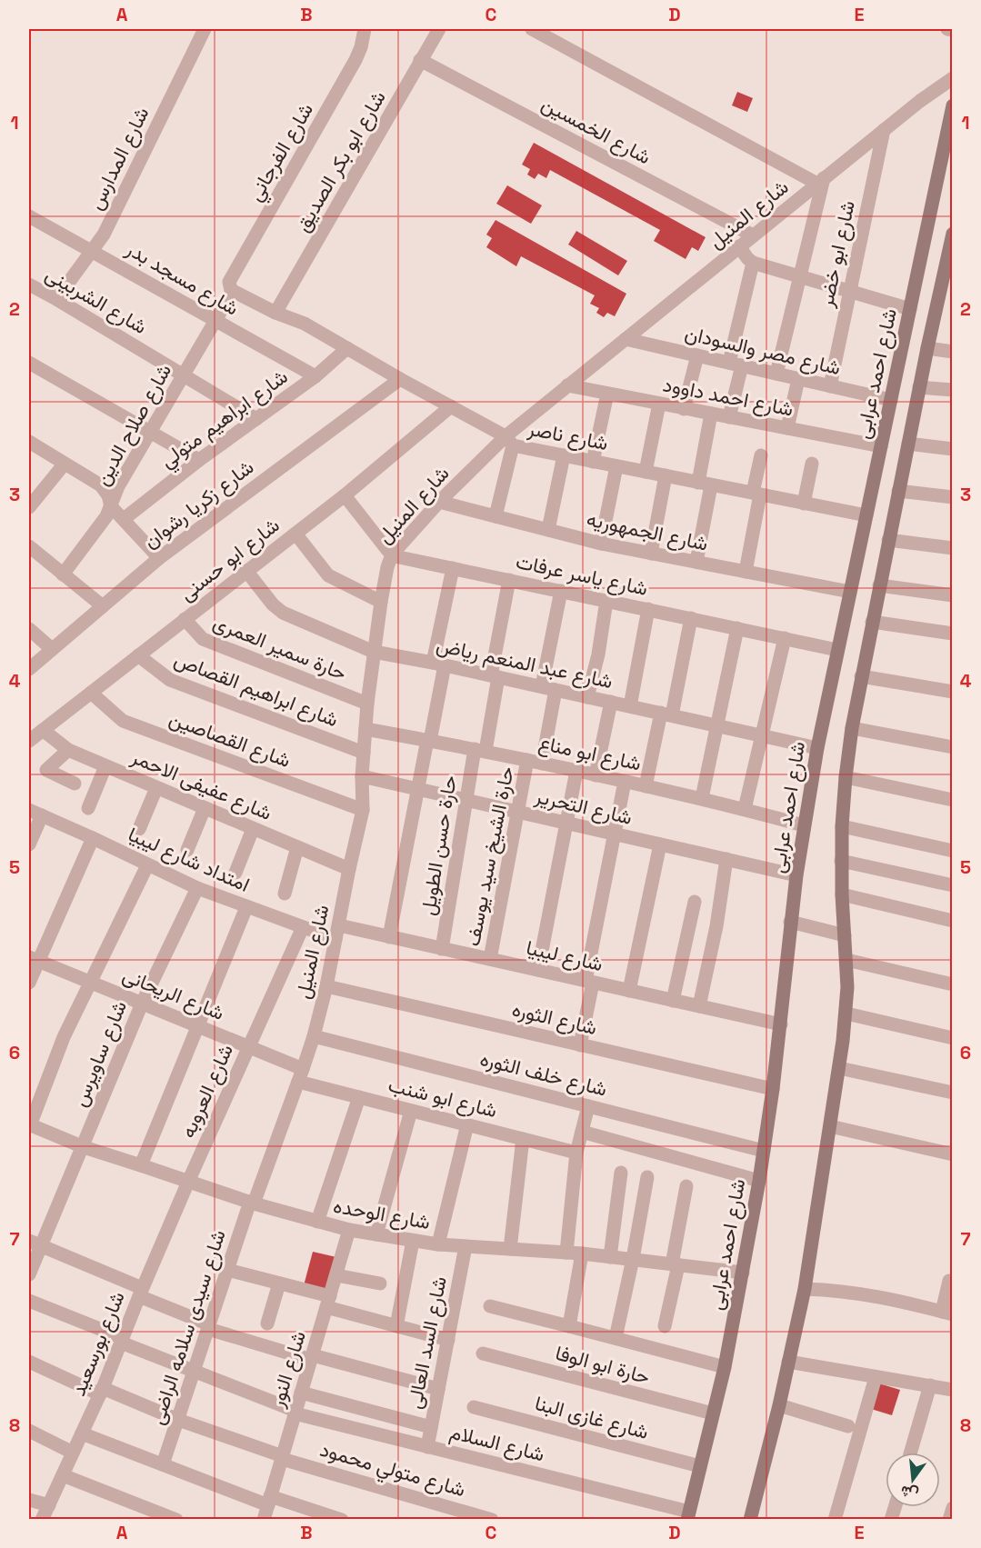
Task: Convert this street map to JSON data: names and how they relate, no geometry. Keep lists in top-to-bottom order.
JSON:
{
  "streets": {
    "street": [
      "شارع الخمسين",
      "شارع الفرجاني",
      "شارع المدارس",
      "شارع ابو بكر الصديق",
      "شارع المنيل",
      "شارع ابو خضر",
      "شارع مسجد بدر",
      "شارع الشربينى",
      "شارع مصر والسودان",
      "شارع احمد عرابى",
      "شارع احمد داوود",
      "شارع ابراهيم متولي",
      "شارع صلاح الدين",
      "شارع ناصر",
      "شارع زكريا رشوان",
      "شارع الجمهوريه",
      "شارع ابو حسنى",
      "شارع ياسر عرفات",
      "حارة سمير العمرى",
      "شارع عبد المنعم رياض",
      "شارع ابراهيم القصاص",
      "شارع القصاصين",
      "شارع ابو مناع",
      "شارع عفيفى الاحمر",
      "شارع التحرير",
      "حارة حسن الطويل",
      "حارة الشيخ سيد يوسف",
      "امتداد شارع ليبيا",
      "شارع ليبيا",
      "شارع الريحانى",
      "شارع الثوره",
      "شارع ساويرس",
      "شارع خلف الثوره",
      "شارع العروبه",
      "شارع ابو شنب",
      "شارع الوحده",
      "شارع سيدى سلامه الراضى",
      "شارع السد العالى",
      "شارع بورسعيد",
      "حارة ابو الوفا",
      "شارع النور",
      "شارع غازى البنا",
      "شارع السلام",
      "شارع متولي محمود"
    ]
  },
  "crossings": [
    ["شارع الخمسين", "شارع ابو بكر الصديق"],
    ["شارع الخمسين", "شارع المنيل"],
    ["شارع الفرجاني", "شارع صلاح الدين"],
    ["شارع الفرجاني", "شارع ناصر"],
    ["شارع المدارس", "شارع مسجد بدر"],
    ["شارع المدارس", "شارع الشربينى"],
    ["شارع ابو بكر الصديق", "شارع ناصر"],
    ["شارع المنيل", "شارع ابو خضر"],
    ["شارع المنيل", "شارع مصر والسودان"],
    ["شارع المنيل", "شارع احمد داوود"],
    ["شارع المنيل", "شارع ناصر"],
    ["شارع المنيل", "شارع الجمهوريه"],
    ["شارع المنيل", "شارع ياسر عرفات"],
    ["شارع المنيل", "حارة سمير العمرى"],
    ["شارع المنيل", "شارع عبد المنعم رياض"],
    ["شارع المنيل", "شارع ابراهيم القصاص"],
    ["شارع المنيل", "شارع القصاصين"],
    ["شارع المنيل", "شارع ابو مناع"],
    ["شارع المنيل", "شارع عفيفى الاحمر"],
    ["شارع المنيل", "شارع التحرير"],
    ["شارع المنيل", "امتداد شارع ليبيا"],
    ["شارع المنيل", "شارع ليبيا"],
    ["شارع المنيل", "شارع الريحانى"],
    ["شارع المنيل", "شارع الثوره"],
    ["شارع المنيل", "شارع خلف الثوره"],
    ["شارع المنيل", "شارع ابو شنب"],
    ["شارع المنيل", "شارع الوحده"],
    ["شارع المنيل", "شارع سيدى سلامه الراضى"],
    ["شارع ابو خضر", "شارع مصر والسودان"],
    ["شارع مسجد بدر", "شارع ابراهيم متولي"],
    ["شارع مسجد بدر", "شارع صلاح الدين"],
    ["شارع الشربينى", "شارع ابراهيم متولي"],
    ["شارع الشربينى", "شارع صلاح الدين"],
    ["شارع مصر والسودان", "شارع احمد عرابى"],
    ["شارع احمد عرابى", "شارع احمد داوود"],
    ["شارع احمد عرابى", "شارع ناصر"],
    ["شارع احمد عرابى", "شارع الجمهوريه"],
    ["شارع احمد عرابى", "شارع ياسر عرفات"],
    ["شارع احمد عرابى", "شارع عبد المنعم رياض"],
    ["شارع احمد عرابى", "شارع ابو مناع"],
    ["شارع احمد عرابى", "شارع التحرير"],
    ["شارع احمد عرابى", "شارع ليبيا"],
    ["شارع احمد عرابى", "شارع الثوره"],
    ["شارع احمد عرابى", "شارع خلف الثوره"],
    ["شارع احمد عرابى", "شارع الوحده"],
    ["شارع احمد عرابى", "حارة ابو الوفا"],
    ["شارع احمد عرابى", "شارع غازى البنا"],
    ["شارع احمد عرابى", "شارع السلام"],
    ["شارع ابراهيم متولي", "شارع ناصر"],
    ["شارع صلاح الدين", "شارع ناصر"],
    ["شارع ناصر", "شارع زكريا رشوان"],
    ["شارع ناصر", "شارع ابو حسنى"],
    ["شارع ابو حسنى", "حارة سمير العمرى"],
    ["شارع ابو حسنى", "شارع عبد المنعم رياض"],
    ["شارع ابو حسنى", "شارع ابراهيم القصاص"],
    ["شارع ابو حسنى", "شارع القصاصين"],
    ["شارع ابو حسنى", "شارع عفيفى الاحمر"],
    ["شارع ياسر عرفات", "حارة حسن الطويل"],
    ["شارع عبد المنعم رياض", "حارة حسن الطويل"],
    ["شارع ابو مناع", "حارة حسن الطويل"],
    ["شارع ابو مناع", "حارة الشيخ سيد يوسف"],
    ["شارع التحرير", "حارة حسن الطويل"],
    ["شارع التحرير", "حارة الشيخ سيد يوسف"],
    ["حارة حسن الطويل", "شارع ليبيا"],
    ["حارة الشيخ سيد يوسف", "شارع ليبيا"],
    ["امتداد شارع ليبيا", "شارع ليبيا"],
    ["امتداد شارع ليبيا", "شارع ساويرس"],
    ["امتداد شارع ليبيا", "شارع العروبه"],
    ["شارع الريحانى", "شارع ساويرس"],
    ["شارع الريحانى", "شارع العروبه"],
    ["شارع الريحانى", "شارع ابو شنب"],
    ["شارع ساويرس", "شارع الوحده"],
    ["شارع العروبه", "شارع الوحده"],
    ["شارع العروبه", "شارع بورسعيد"],
    ["شارع الوحده", "شارع سيدى سلامه الراضى"],
    ["شارع الوحده", "شارع السد العالى"],
    ["شارع الوحده", "شارع بورسعيد"],
    ["شارع الوحده", "شارع النور"],
    ["شارع سيدى سلامه الراضى", "شارع السلام"],
    ["شارع سيدى سلامه الراضى", "شارع متولي محمود"],
    ["شارع السد العالى", "شارع السلام"],
    ["شارع بورسعيد", "شارع السلام"],
    ["شارع بورسعيد", "شارع متولي محمود"],
    ["شارع النور", "شارع السلام"],
    ["شارع النور", "شارع متولي محمود"]
  ],
  "north": "bottom",
  "grid": {
    "columns": [
      "A",
      "B",
      "C",
      "D",
      "E"
    ],
    "rows": [
      "1",
      "2",
      "3",
      "4",
      "5",
      "6",
      "7",
      "8"
    ]
  }
}
